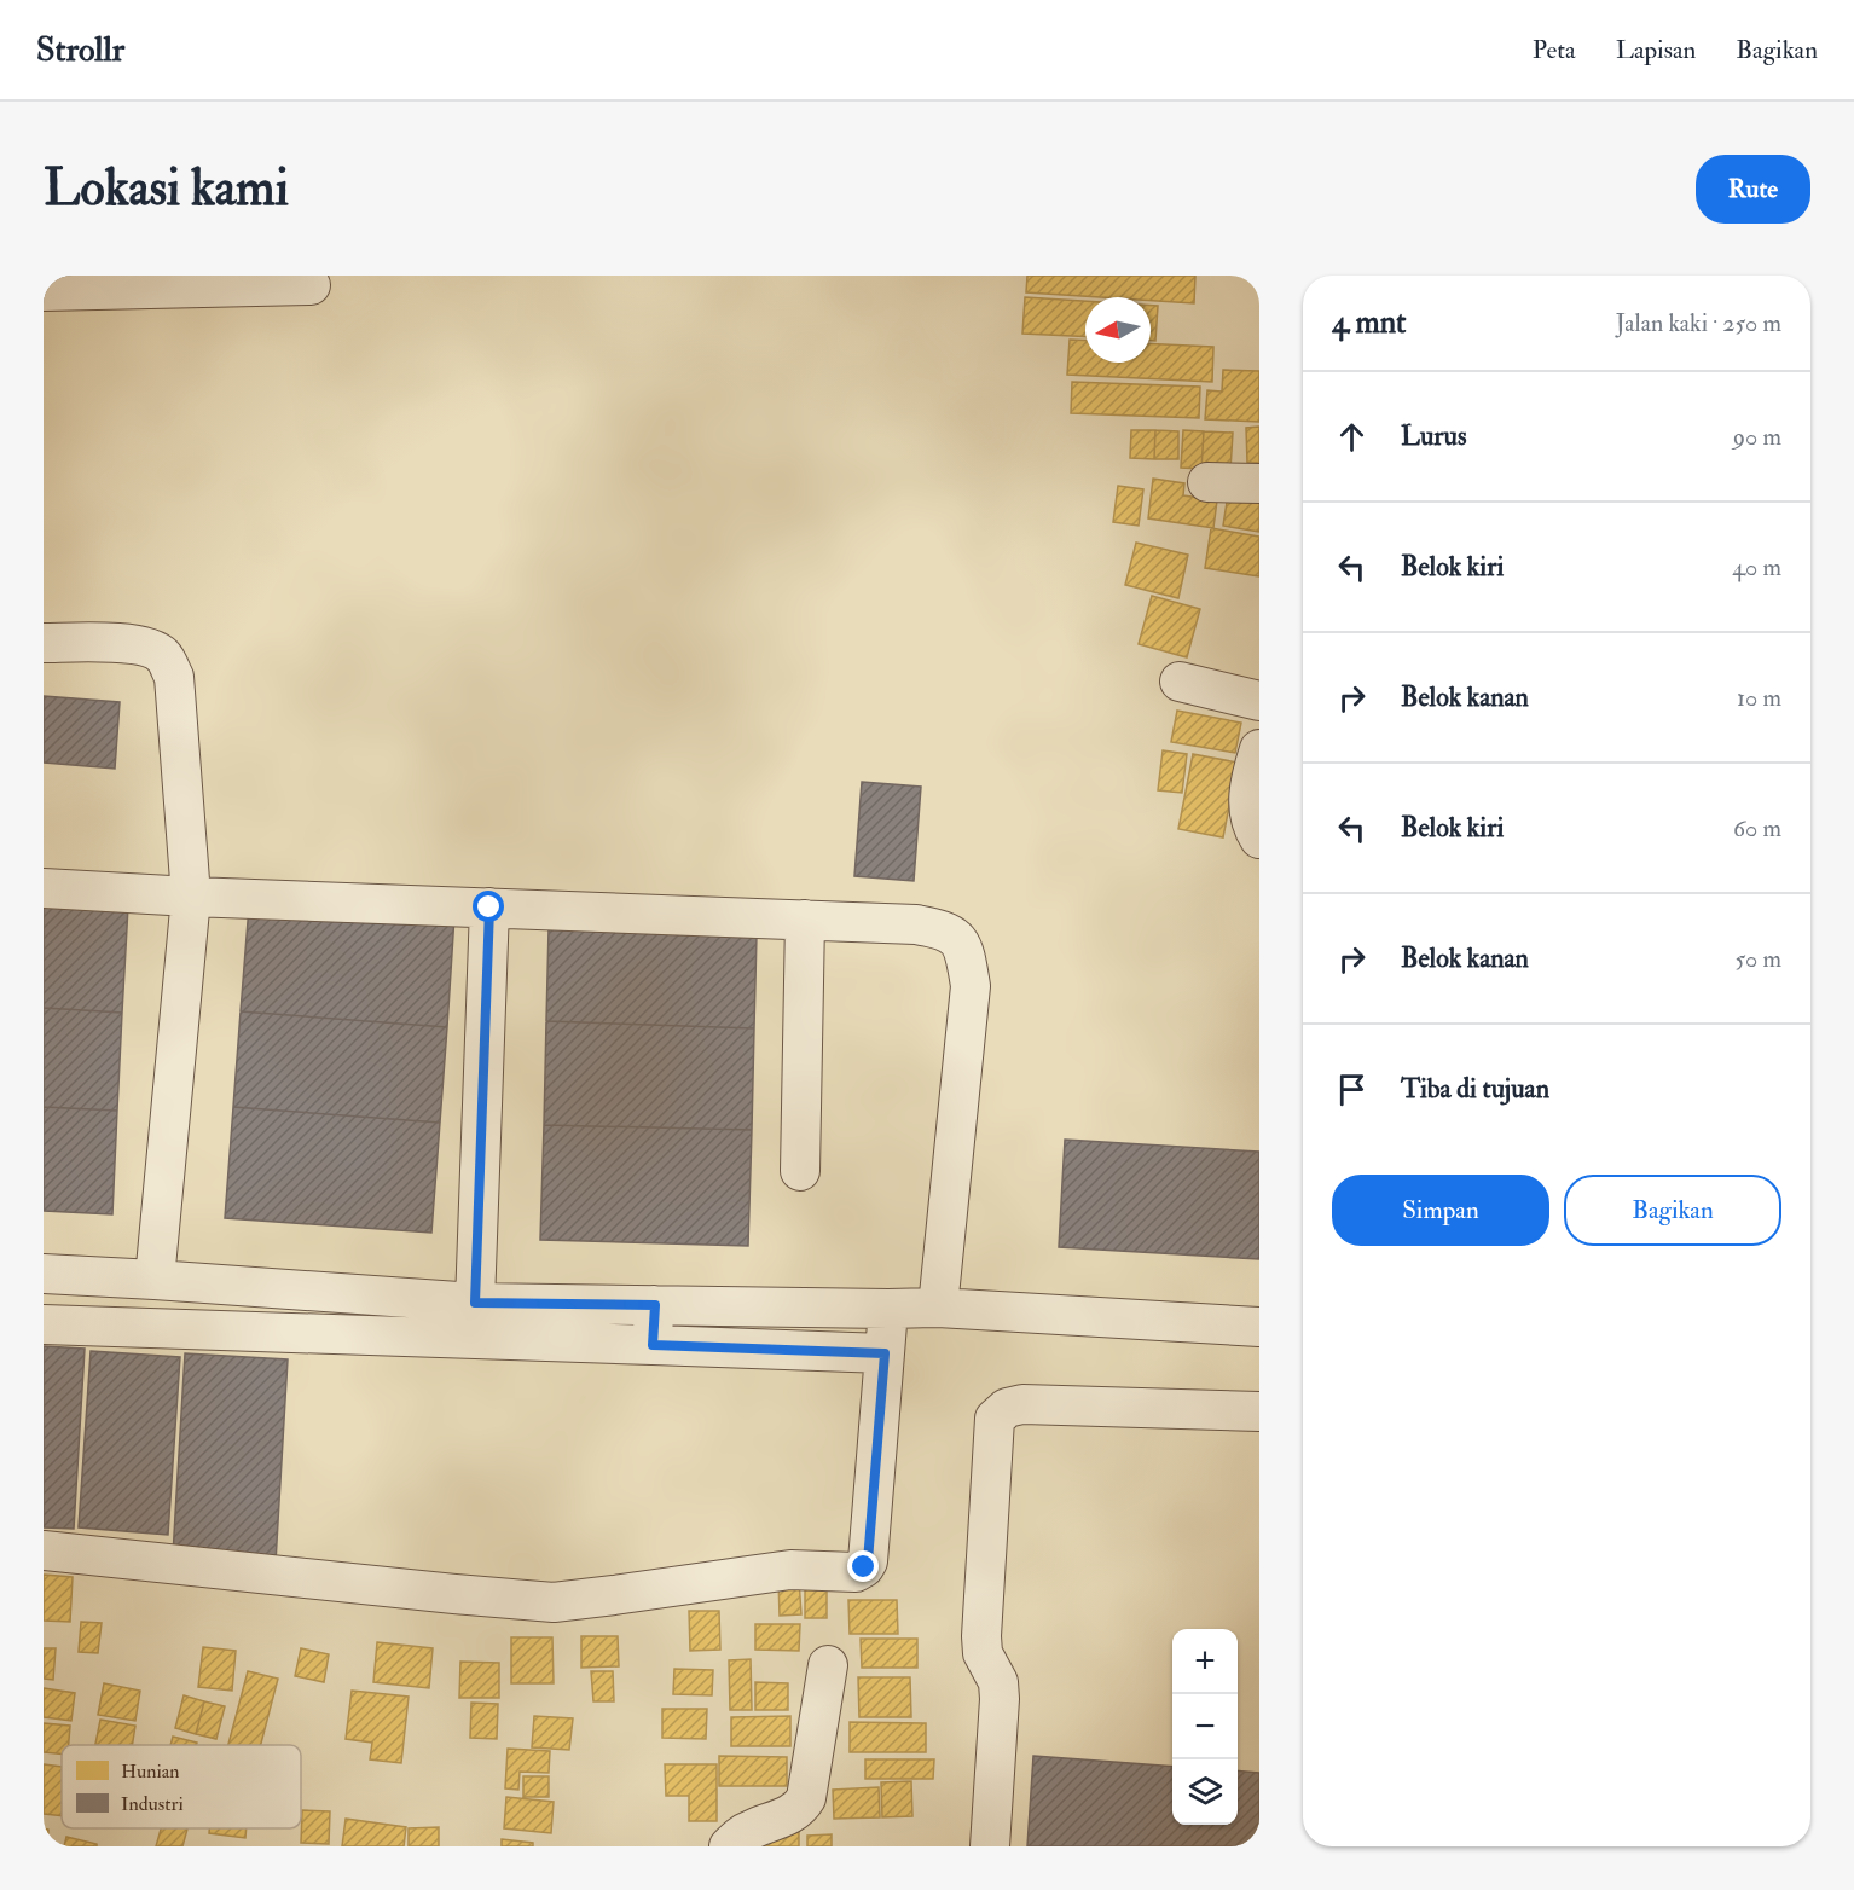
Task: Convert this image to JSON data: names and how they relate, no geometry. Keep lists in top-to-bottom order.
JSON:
{
  "legend": ["Hunian", "Industri"],
  "north": "left",
  "page": {
    "header": "Strollr",
    "nav": ["Peta", "Lapisan", "Bagikan"],
    "buttons": [
      "Rute",
      ["Simpan", "Bagikan"]
    ],
    "title": "Lokasi kami",
    "heading": ["4 mnt", "Jalan kaki · 250 m"],
    "list": [
      ["Lurus", "90 m"],
      ["Belok kiri", "40 m"],
      ["Belok kanan", "10 m"],
      ["Belok kiri", "60 m"],
      ["Belok kanan", "50 m"],
      "Tiba di tujuan"
    ],
    "map_buttons": ["+", "−"]
  }
}
